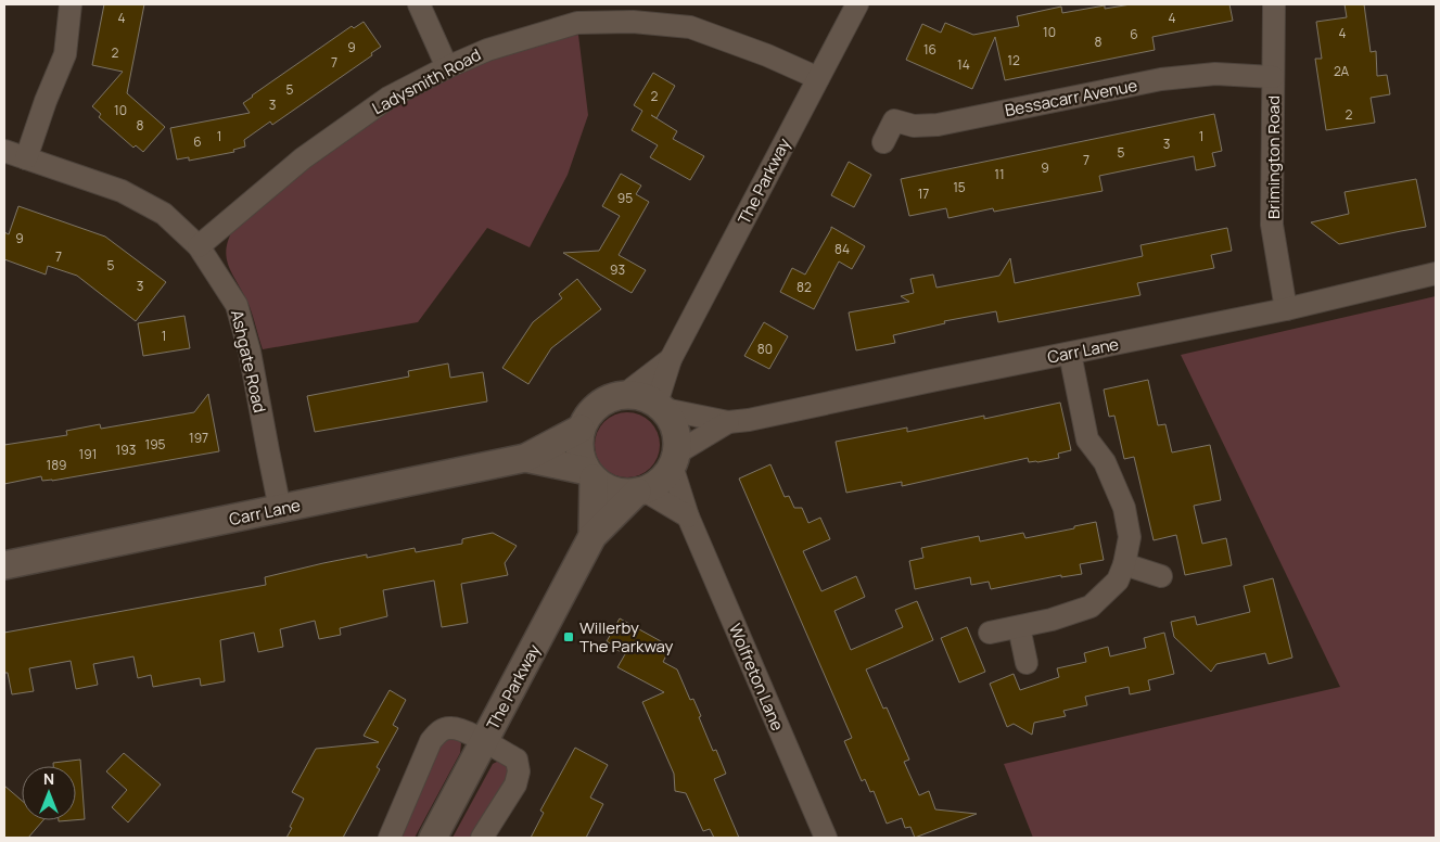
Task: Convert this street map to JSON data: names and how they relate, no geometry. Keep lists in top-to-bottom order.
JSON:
{
  "streets": {
    "street": [
      "Ladysmith Road",
      "Bessacarr Avenue",
      "Brimington Road",
      "The Parkway",
      "Carr Lane",
      "Ashgate Road",
      "Wolfreton Lane"
    ]
  },
  "crossings": [
    ["Ladysmith Road", "The Parkway"],
    ["Ladysmith Road", "Ashgate Road"],
    ["Bessacarr Avenue", "Brimington Road"],
    ["Brimington Road", "Carr Lane"],
    ["The Parkway", "Carr Lane"],
    ["The Parkway", "Wolfreton Lane"],
    ["Carr Lane", "Ashgate Road"],
    ["Carr Lane", "Wolfreton Lane"]
  ],
  "places": {
    "transit": ["Willerby The Parkway"]
  },
  "house_numbers": [
    "4",
    "4",
    "10",
    "4",
    "6",
    "8",
    "9",
    "16",
    "2",
    "12",
    "7",
    "14",
    "2A",
    "5",
    "2",
    "3",
    "10",
    "2",
    "8",
    "1",
    "1",
    "6",
    "3",
    "5",
    "7",
    "9",
    "11",
    "15",
    "17",
    "95",
    "9",
    "84",
    "7",
    "5",
    "93",
    "3",
    "82",
    "1",
    "80",
    "197",
    "195",
    "193",
    "191",
    "189"
  ],
  "north": "top"
}
